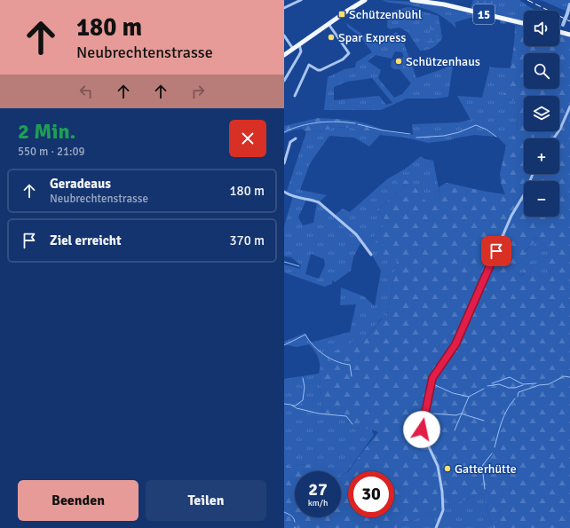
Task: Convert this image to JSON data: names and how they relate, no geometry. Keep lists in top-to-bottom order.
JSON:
{
  "streets": {
    "main road": ["15"]
  },
  "places": {
    "transit": ["Schützenbühl"],
    "other": ["Spar Express", "Schützenhaus", "Gatterhütte"]
  },
  "page": {
    "turn": ["180 m", "Neubrechtenstrasse"],
    "map_buttons": ["+", "−"],
    "heading": ["2 Min.", "550 m · 21:09"],
    "list": [
      {
        "name": "Geradeaus",
        "note": "Neubrechtenstrasse",
        "value": "180 m"
      },
      {
        "name": "Ziel erreicht",
        "value": "370 m"
      }
    ],
    "speed": "27 km/h",
    "limit": "30",
    "buttons": ["Beenden", "Teilen"]
  }
}
